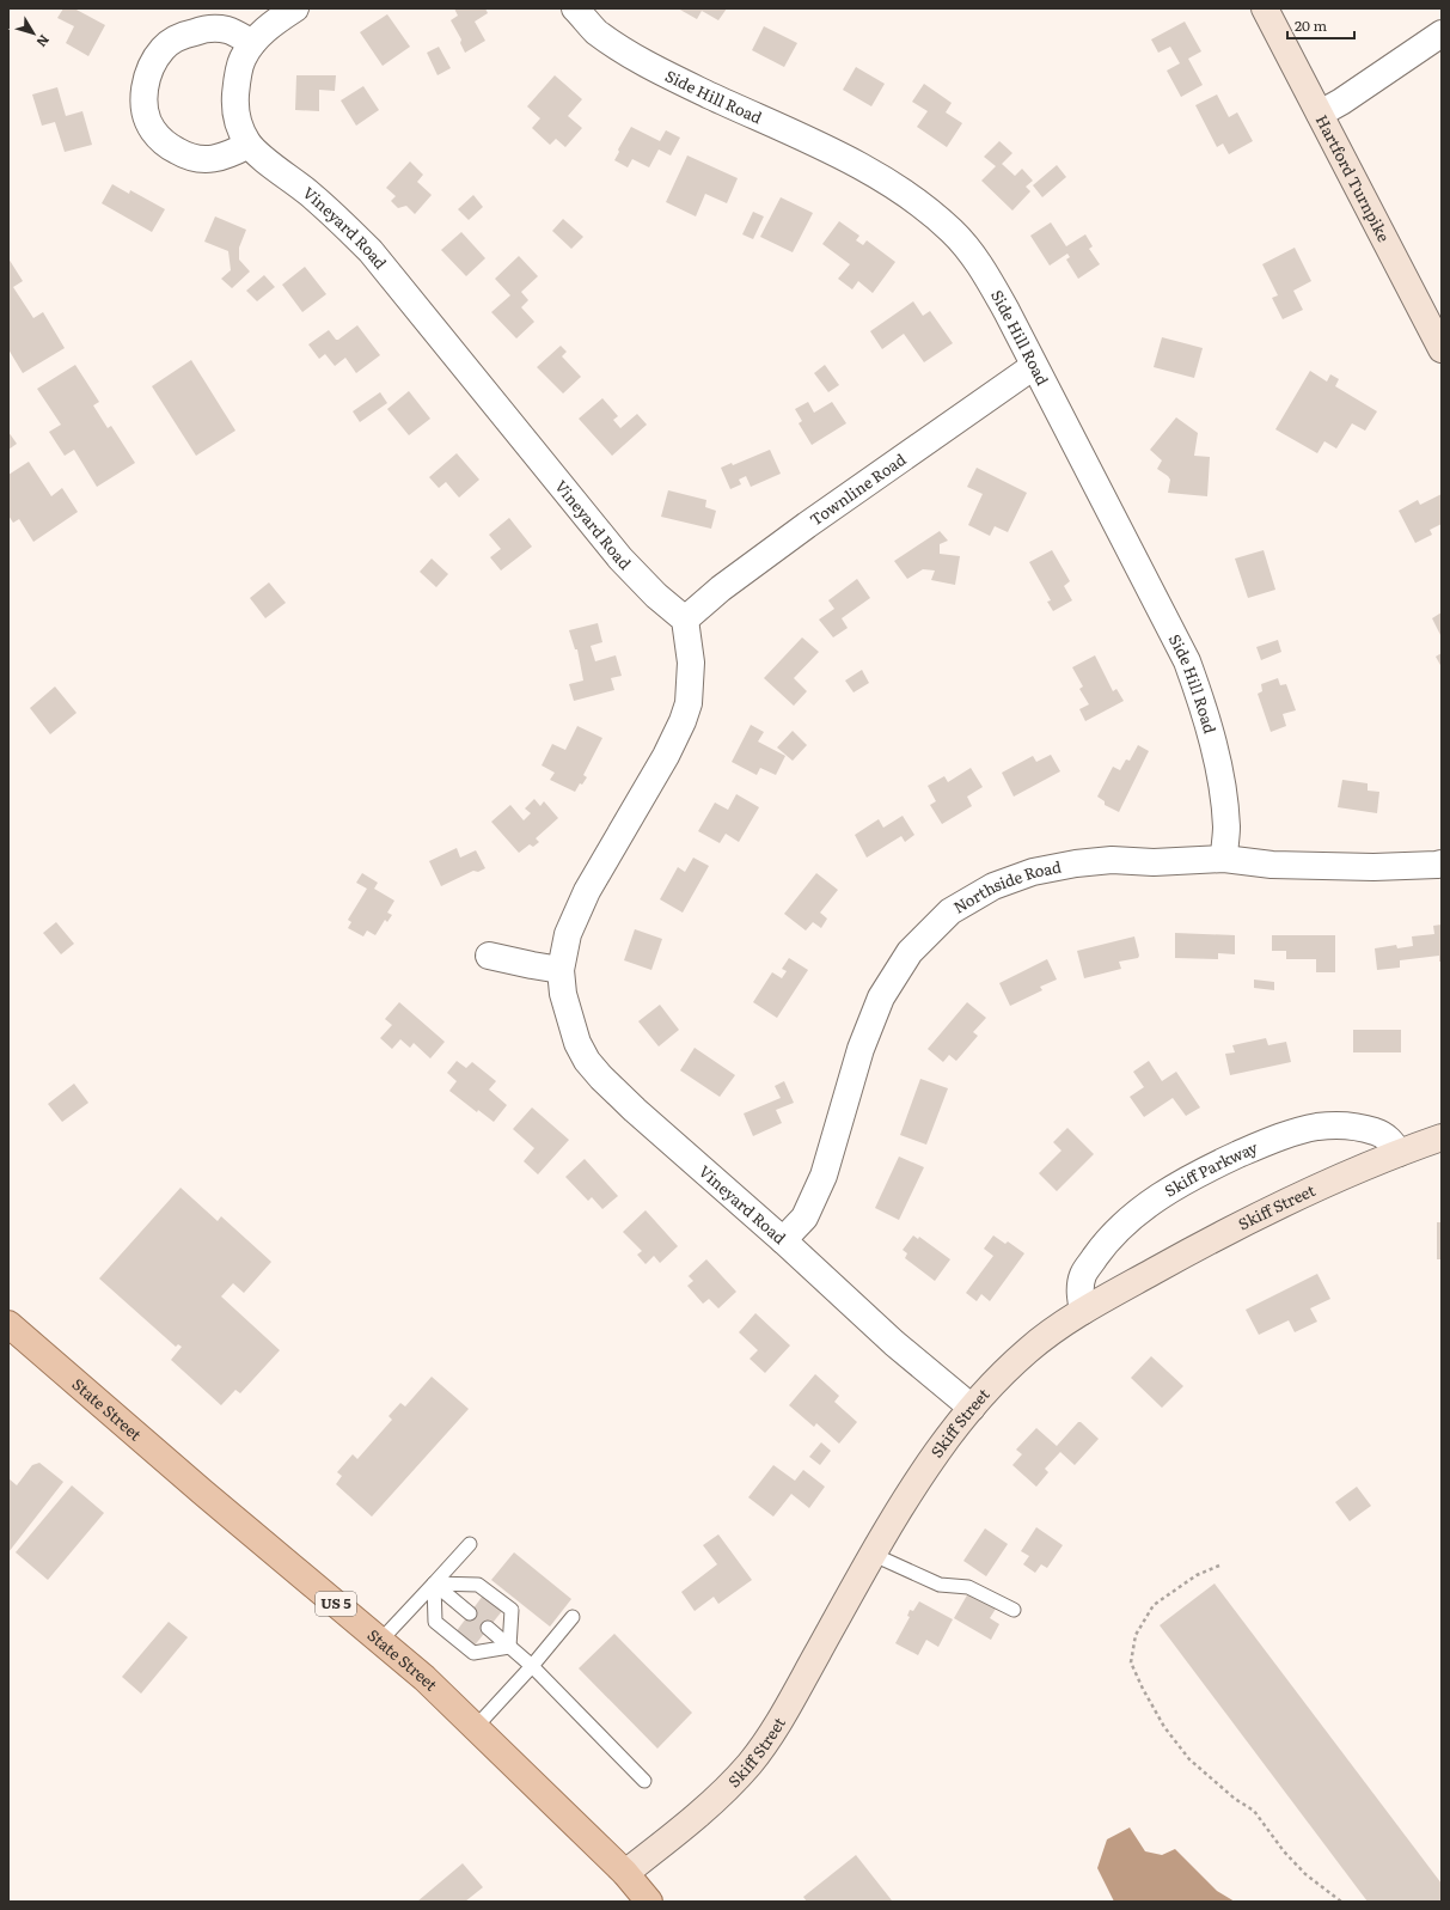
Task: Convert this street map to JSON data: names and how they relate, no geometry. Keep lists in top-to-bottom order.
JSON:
{
  "streets": {
    "main road": [
      "Hartford Turnpike",
      "Skiff Street",
      "State Street",
      "US 5"
    ],
    "street": [
      "Side Hill Road",
      "Vineyard Road",
      "Townline Road",
      "Northside Road",
      "Skiff Parkway"
    ]
  },
  "crossings": [
    ["Side Hill Road", "Townline Road"],
    ["Side Hill Road", "Northside Road"],
    ["Vineyard Road", "Townline Road"],
    ["Vineyard Road", "Northside Road"],
    ["Vineyard Road", "Skiff Street"],
    ["Skiff Parkway", "Skiff Street"],
    ["Skiff Street", "State Street"]
  ],
  "scale_bar": "20 m",
  "north": "bottom right"
}
